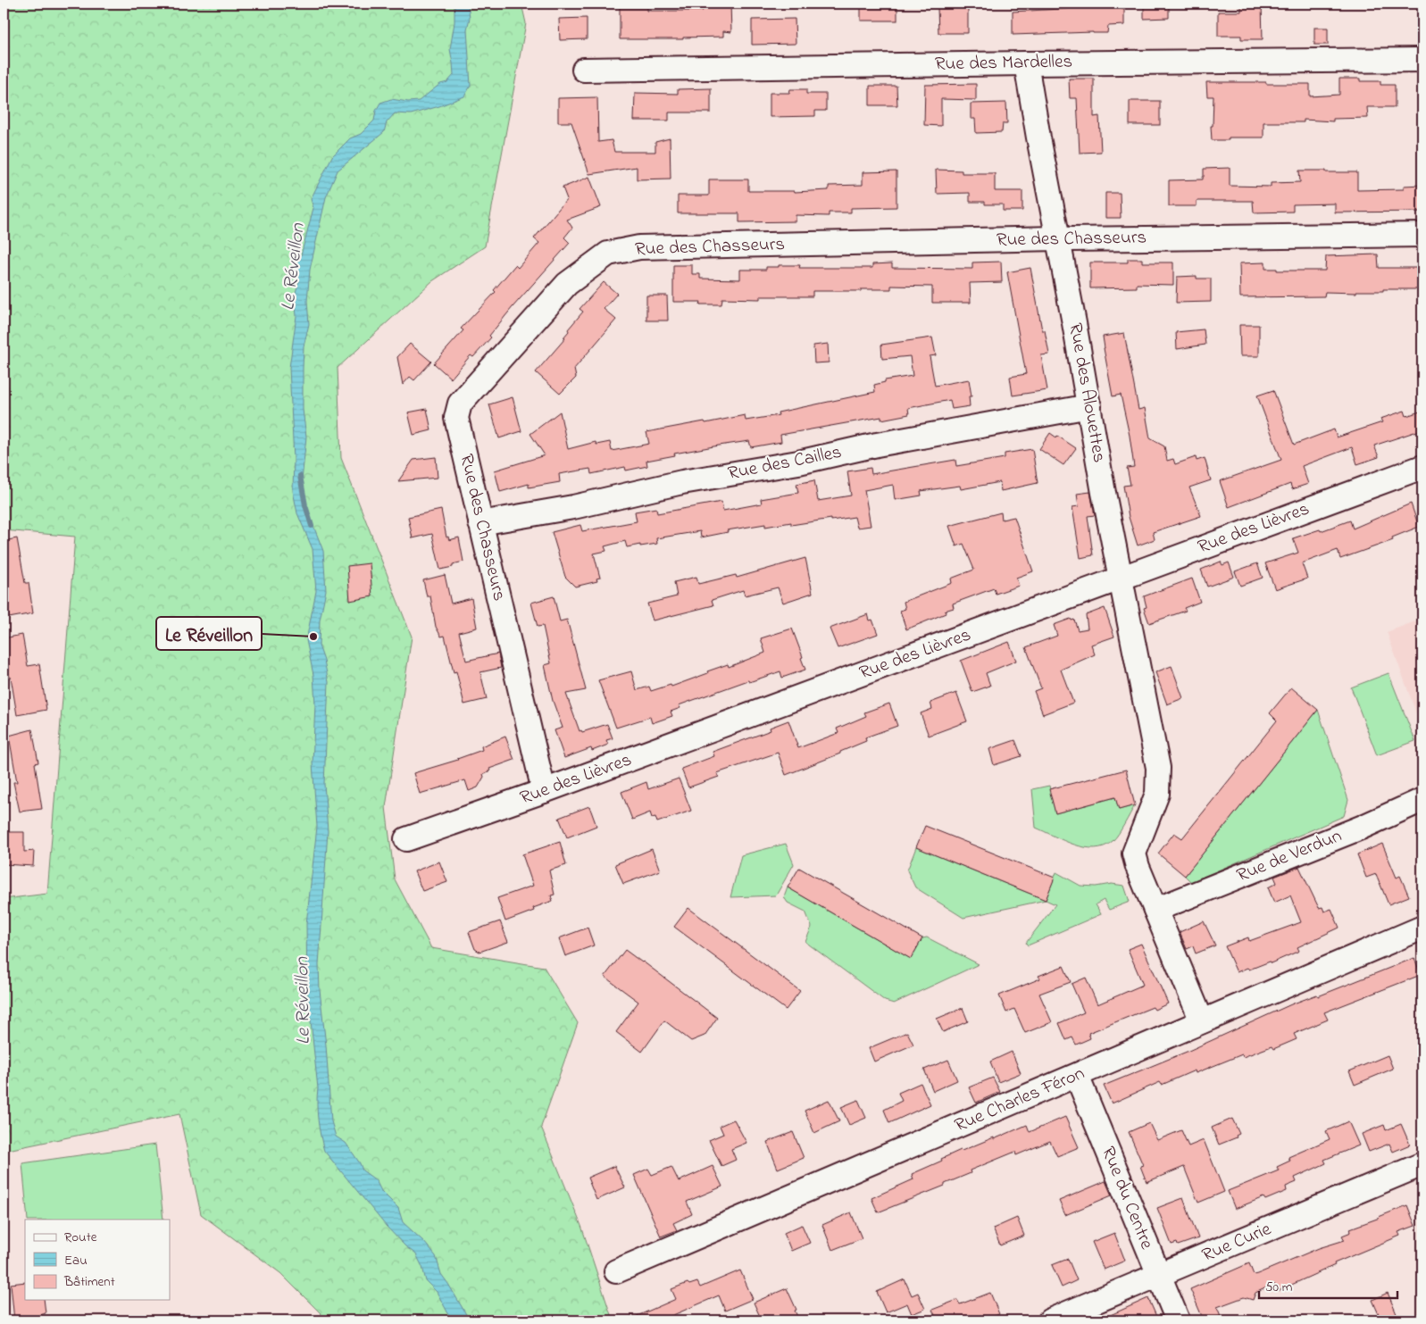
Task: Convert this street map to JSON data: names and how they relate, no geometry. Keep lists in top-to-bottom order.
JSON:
{
  "streets": {
    "street": [
      "Rue des Mardelles",
      "Rue des Chasseurs",
      "Rue des Alouettes",
      "Rue des Cailles",
      "Rue des Lièvres",
      "Rue de Verdun",
      "Rue Charles Féron",
      "Rue du Centre",
      "Rue Curie"
    ]
  },
  "crossings": [
    ["Rue des Mardelles", "Rue des Alouettes"],
    ["Rue des Chasseurs", "Rue des Alouettes"],
    ["Rue des Chasseurs", "Rue des Cailles"],
    ["Rue des Chasseurs", "Rue des Lièvres"],
    ["Rue des Alouettes", "Rue des Cailles"],
    ["Rue des Alouettes", "Rue des Lièvres"],
    ["Rue des Alouettes", "Rue de Verdun"],
    ["Rue des Alouettes", "Rue Charles Féron"],
    ["Rue Charles Féron", "Rue du Centre"],
    ["Rue du Centre", "Rue Curie"]
  ],
  "water": ["Le Réveillon"],
  "places": ["Le Réveillon"],
  "legend": ["Route", "Eau", "Bâtiment"],
  "scale_bar": "50 m"
}
